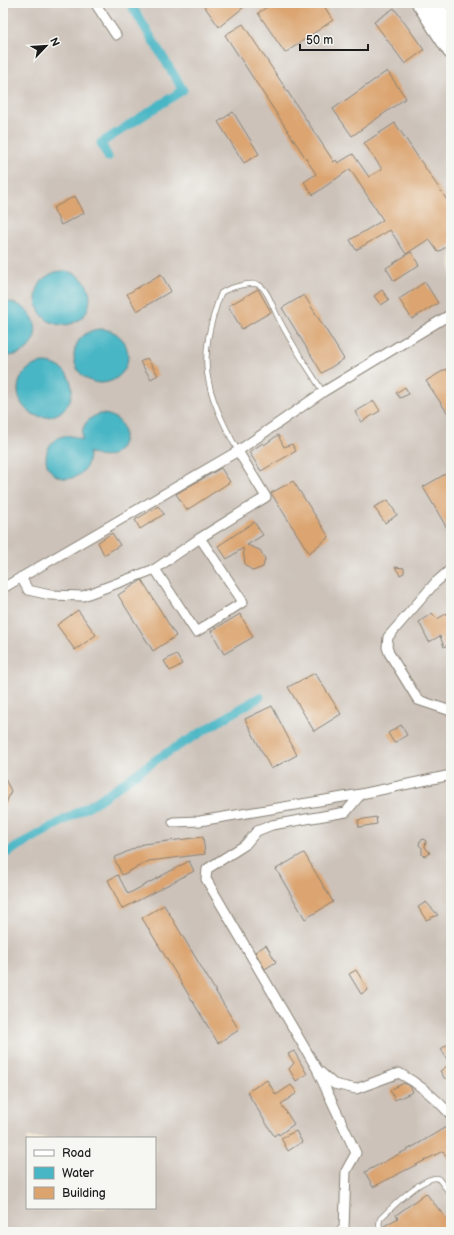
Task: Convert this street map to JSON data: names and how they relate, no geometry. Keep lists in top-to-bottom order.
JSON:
{
  "legend": ["Road", "Water", "Building"],
  "scale_bar": "50 m",
  "north": "top right"
}
